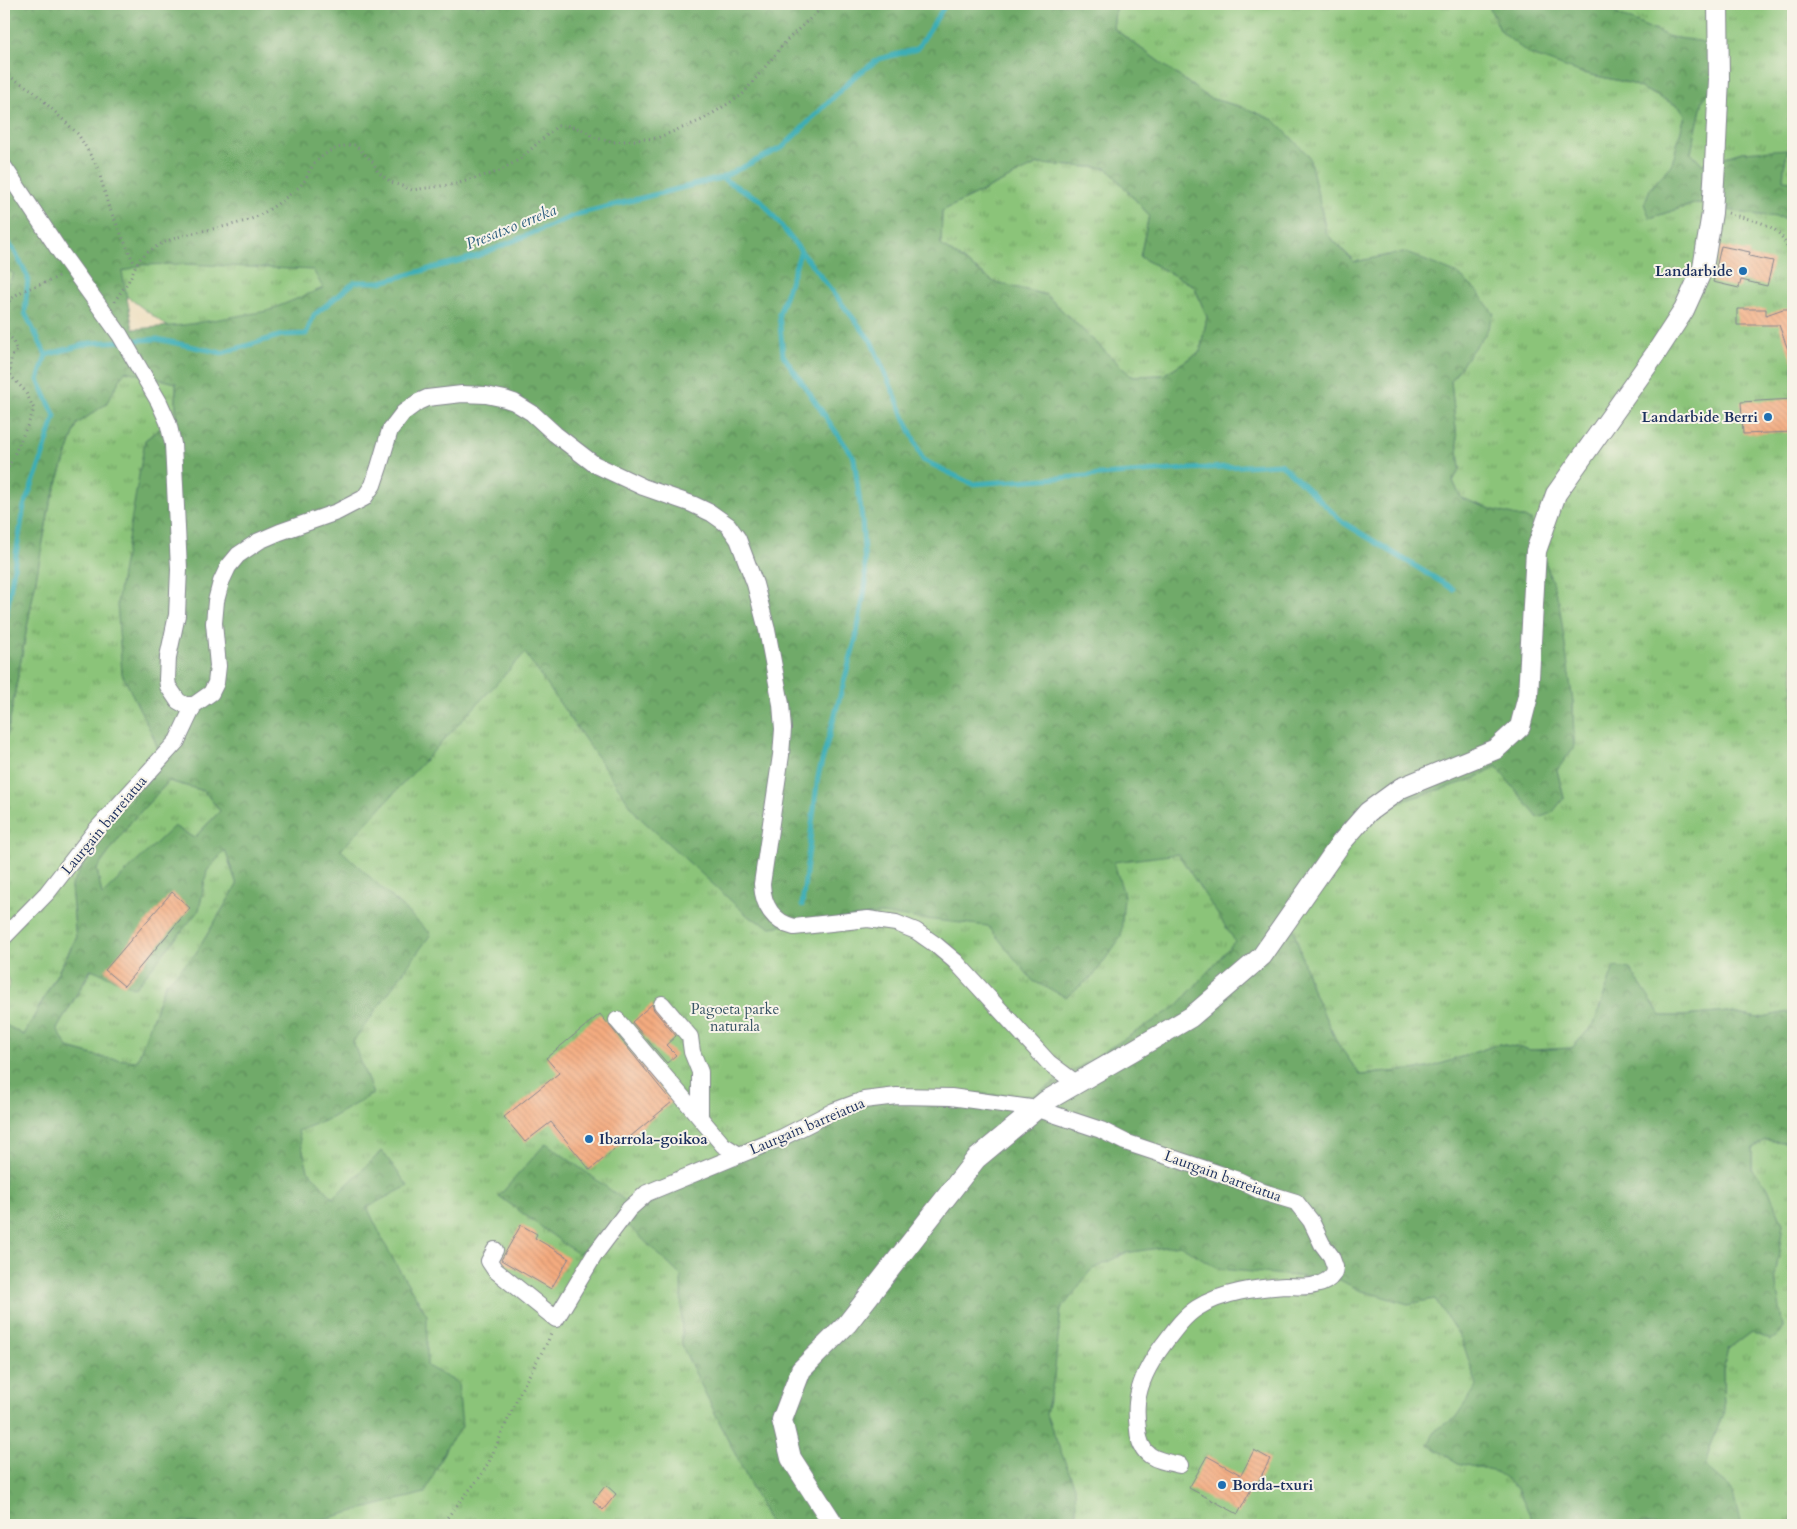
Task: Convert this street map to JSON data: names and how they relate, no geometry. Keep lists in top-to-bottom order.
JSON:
{
  "streets": {
    "street": ["Laurgain barreiatua"]
  },
  "water": ["Presatxo erreka"],
  "parks": ["Pagoeta parke naturala"],
  "places": [
    "Landarbide",
    "Landarbide Berri",
    "Ibarrola-goikoa",
    "Borda-txuri"
  ]
}
